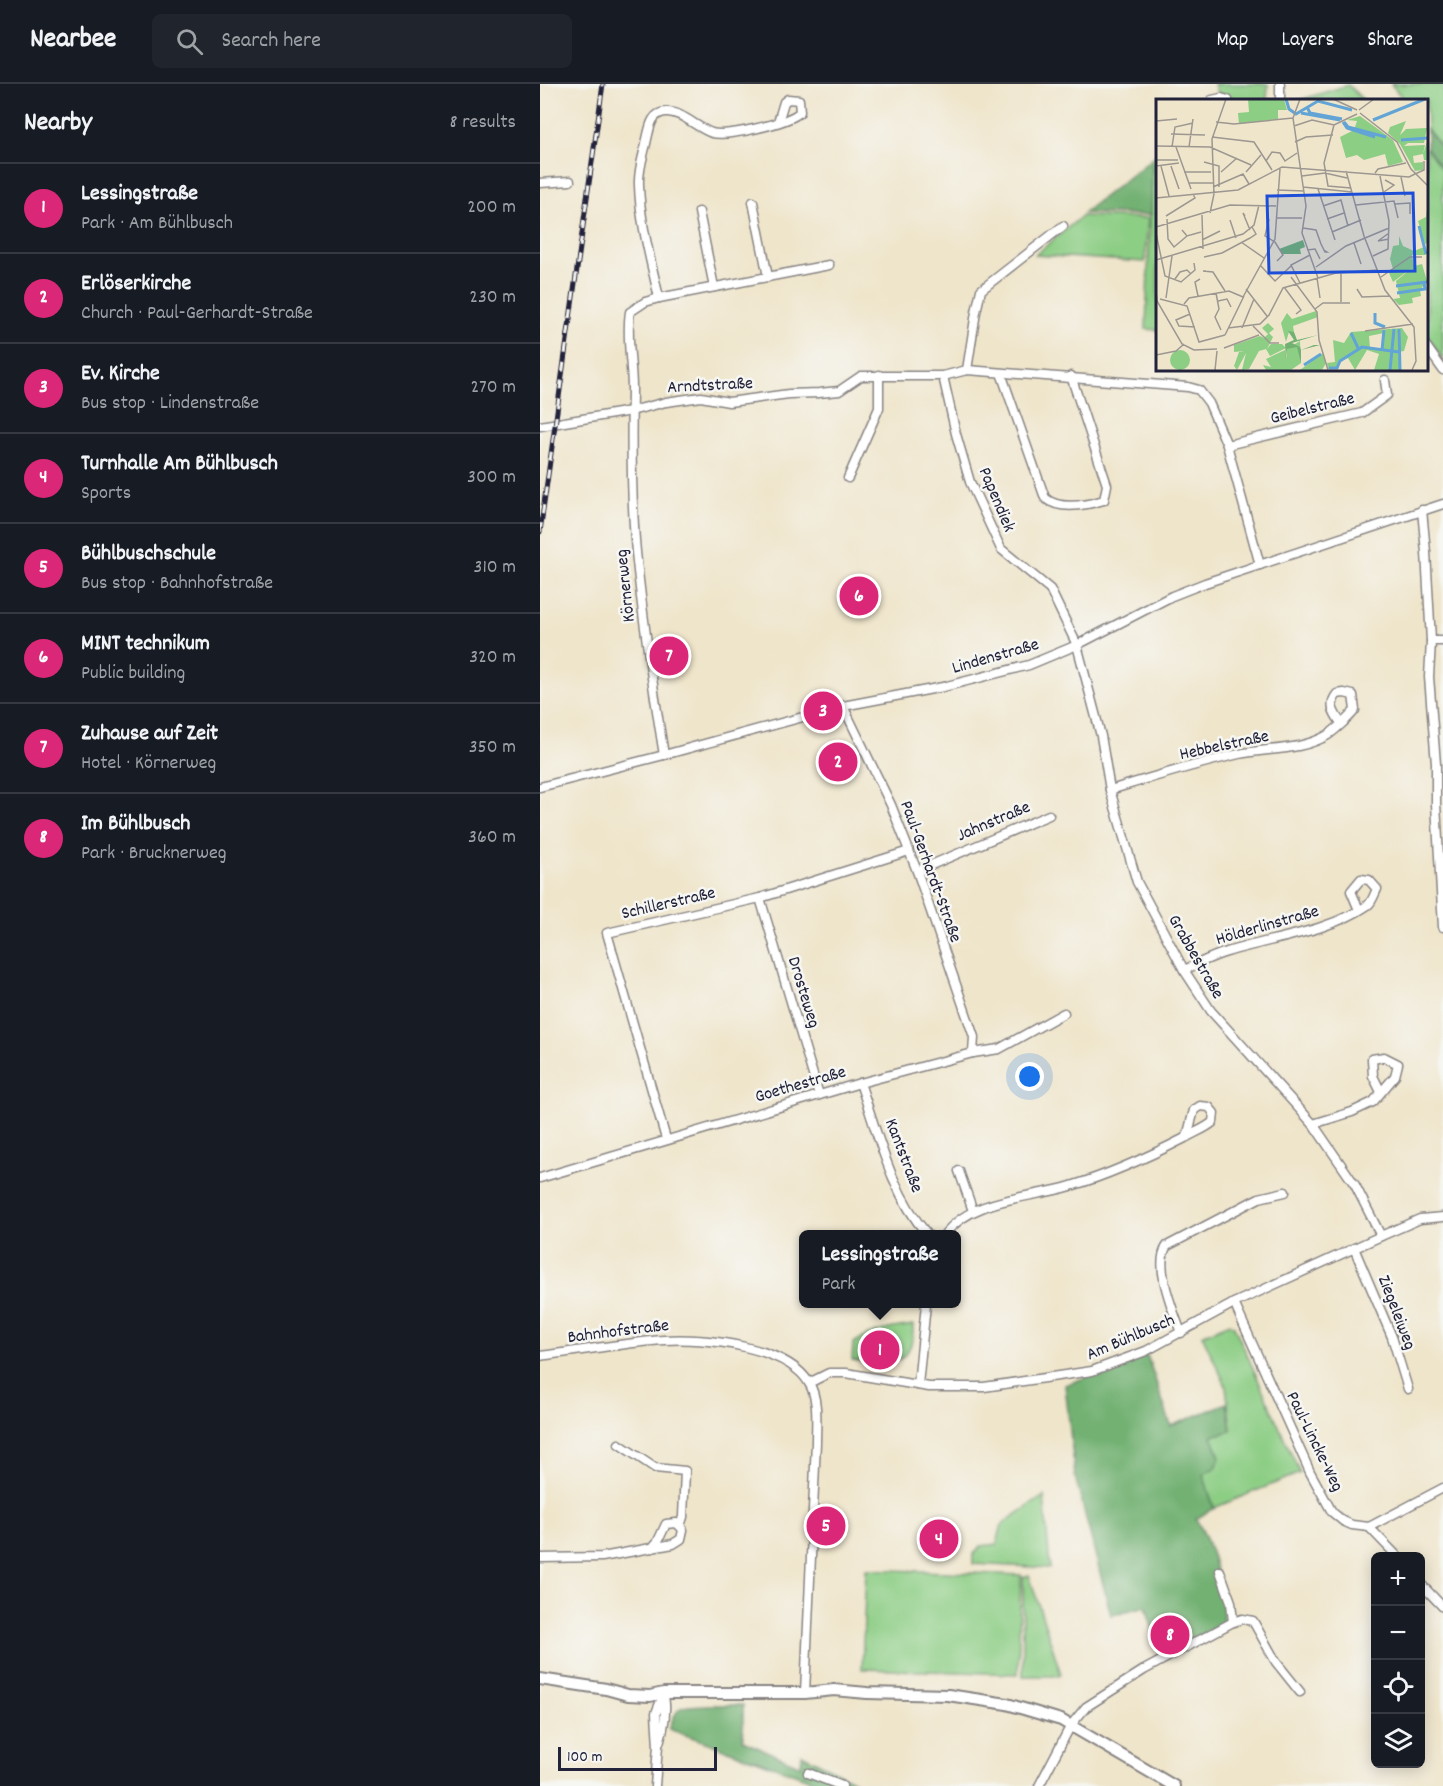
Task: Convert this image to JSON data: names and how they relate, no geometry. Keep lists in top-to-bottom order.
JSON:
{
  "streets": {
    "street": [
      "Arndtstraße",
      "Geibelstraße",
      "Papendiek",
      "Körnerweg",
      "Lindenstraße",
      "Hebbelstraße",
      "Jahnstraße",
      "Paul-Gerhardt-Straße",
      "Schillerstraße",
      "Hölderlinstraße",
      "Grabbestraße",
      "Drosteweg",
      "Goethestraße",
      "Kantstraße",
      "Ziegeleiweg",
      "Bahnhofstraße",
      "Am Bühlbusch",
      "Paul-Lincke-Weg"
    ]
  },
  "crossings": [
    ["Arndtstraße", "Geibelstraße"],
    ["Arndtstraße", "Papendiek"],
    ["Arndtstraße", "Körnerweg"],
    ["Papendiek", "Lindenstraße"],
    ["Papendiek", "Grabbestraße"],
    ["Körnerweg", "Lindenstraße"],
    ["Lindenstraße", "Paul-Gerhardt-Straße"],
    ["Lindenstraße", "Grabbestraße"],
    ["Hebbelstraße", "Grabbestraße"],
    ["Jahnstraße", "Paul-Gerhardt-Straße"],
    ["Paul-Gerhardt-Straße", "Schillerstraße"],
    ["Paul-Gerhardt-Straße", "Goethestraße"],
    ["Schillerstraße", "Drosteweg"],
    ["Schillerstraße", "Goethestraße"],
    ["Hölderlinstraße", "Grabbestraße"],
    ["Grabbestraße", "Am Bühlbusch"],
    ["Drosteweg", "Goethestraße"],
    ["Goethestraße", "Kantstraße"],
    ["Ziegeleiweg", "Am Bühlbusch"],
    ["Bahnhofstraße", "Am Bühlbusch"],
    ["Am Bühlbusch", "Paul-Lincke-Weg"]
  ],
  "scale_bar": "100 m",
  "page": {
    "header": "Nearbee",
    "search": "Search here",
    "nav": ["Map", "Layers", "Share"],
    "heading": ["Nearby", "8 results"],
    "list": [
      {
        "mark": "1",
        "name": "Lessingstraße",
        "note": "Park · Am Bühlbusch",
        "value": "200 m"
      },
      {
        "mark": "2",
        "name": "Erlöserkirche",
        "note": "Church · Paul-Gerhardt-Straße",
        "value": "230 m"
      },
      {
        "mark": "3",
        "name": "Ev. Kirche",
        "note": "Bus stop · Lindenstraße",
        "value": "270 m"
      },
      {
        "mark": "4",
        "name": "Turnhalle Am Bühlbusch",
        "note": "Sports",
        "value": "300 m"
      },
      {
        "mark": "5",
        "name": "Bühlbuschschule",
        "note": "Bus stop · Bahnhofstraße",
        "value": "310 m"
      },
      {
        "mark": "6",
        "name": "MINT technikum",
        "note": "Public building",
        "value": "320 m"
      },
      {
        "mark": "7",
        "name": "Zuhause auf Zeit",
        "note": "Hotel · Körnerweg",
        "value": "350 m"
      },
      {
        "mark": "8",
        "name": "Im Bühlbusch",
        "note": "Park · Brucknerweg",
        "value": "360 m"
      }
    ],
    "pins": [
      "6",
      "7",
      "3",
      "2",
      "1",
      "5",
      "4",
      "8"
    ],
    "popup": ["Lessingstraße", "Park"],
    "map_buttons": ["+", "−"],
    "scale": "100 m"
  }
}
